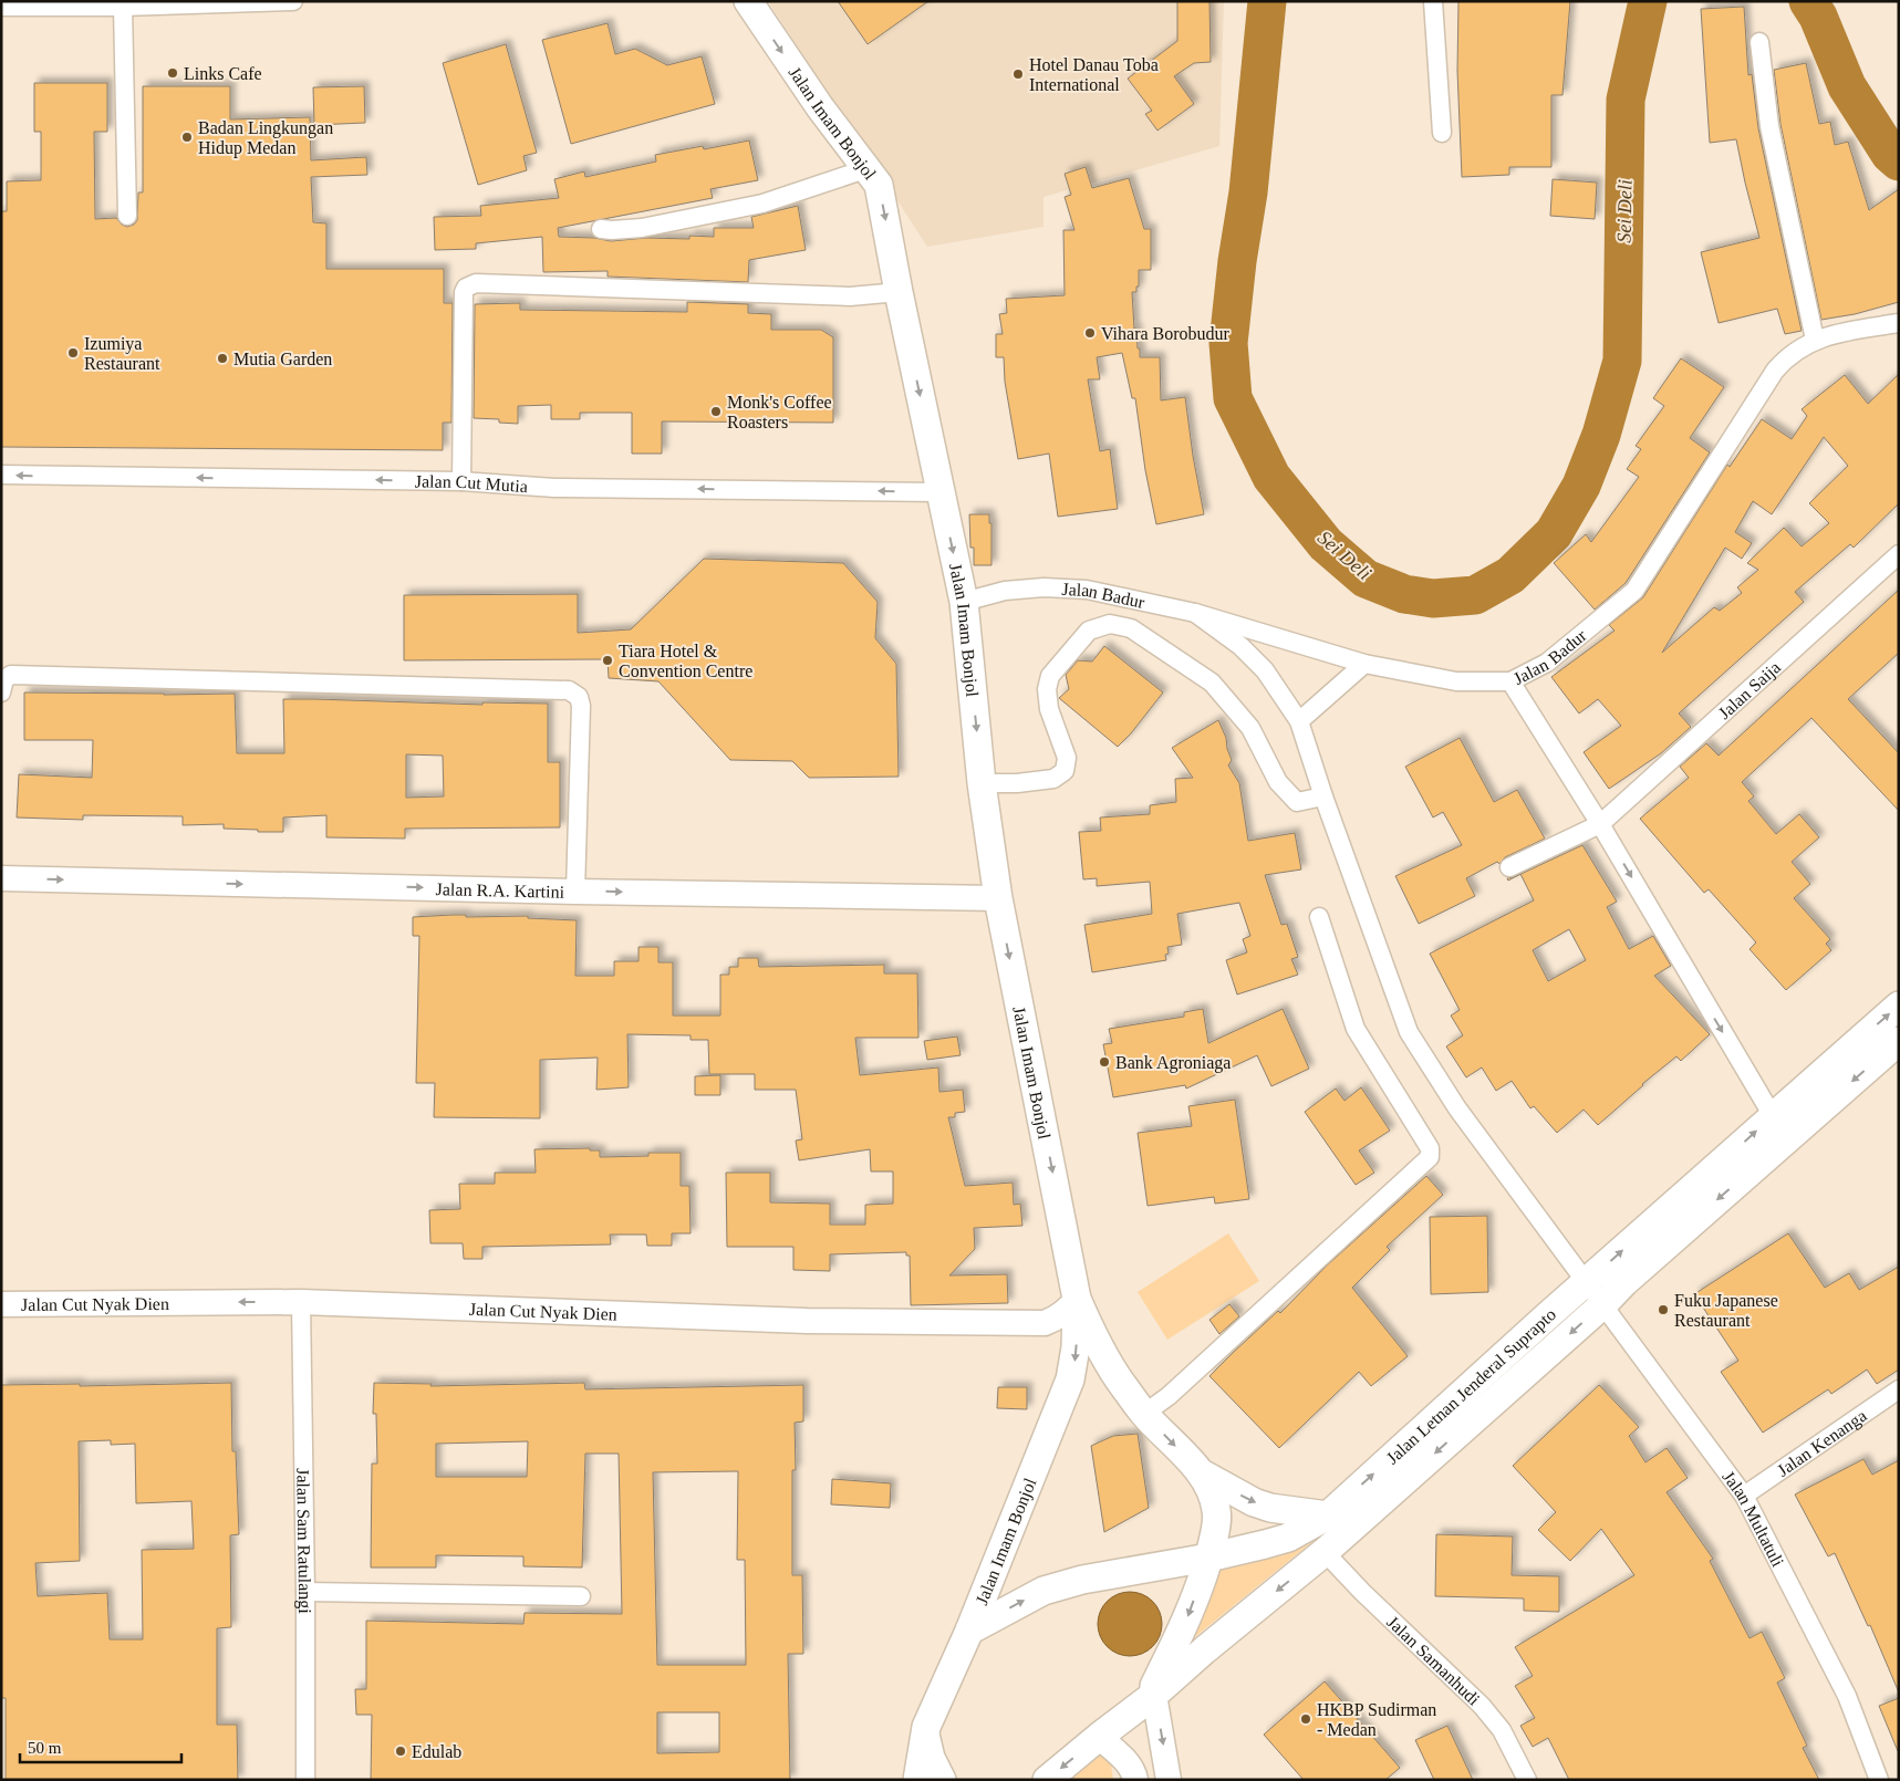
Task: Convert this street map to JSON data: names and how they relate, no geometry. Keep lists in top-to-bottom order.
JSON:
{
  "streets": {
    "main road": ["Jalan Imam Bonjol", "Jalan Letnan Jenderal Suprapto"],
    "street": [
      "Jalan Cut Mutia",
      "Jalan Badur",
      "Jalan Saija",
      "Jalan R.A. Kartini",
      "Jalan Cut Nyak Dien",
      "Jalan Kenanga",
      "Jalan Multatuli",
      "Jalan Sam Ratulangi",
      "Jalan Samanhudi"
    ]
  },
  "crossings": [
    ["Jalan Imam Bonjol", "Jalan Cut Mutia"],
    ["Jalan Imam Bonjol", "Jalan Badur"],
    ["Jalan Imam Bonjol", "Jalan R.A. Kartini"],
    ["Jalan Imam Bonjol", "Jalan Cut Nyak Dien"],
    ["Jalan Imam Bonjol", "Jalan Letnan Jenderal Suprapto"],
    ["Jalan Badur", "Jalan Multatuli"],
    ["Jalan Cut Nyak Dien", "Jalan Sam Ratulangi"],
    ["Jalan Letnan Jenderal Suprapto", "Jalan Multatuli"],
    ["Jalan Letnan Jenderal Suprapto", "Jalan Samanhudi"],
    ["Jalan Kenanga", "Jalan Multatuli"]
  ],
  "one_way": ["Jalan Imam Bonjol", "Jalan Cut Mutia", "Jalan R.A. Kartini"],
  "water": ["Sei Deli"],
  "places": [
    "Links Cafe",
    "Hotel Danau Toba International",
    "Badan Lingkungan Hidup Medan",
    "Vihara Borobudur",
    "Izumiya Restaurant",
    "Mutia Garden",
    "Monk's Coffee Roasters",
    "Tiara Hotel & Convention Centre",
    "Bank Agroniaga",
    "Fuku Japanese Restaurant",
    "HKBP Sudirman - Medan",
    "Edulab"
  ],
  "scale_bar": "50 m"
}
